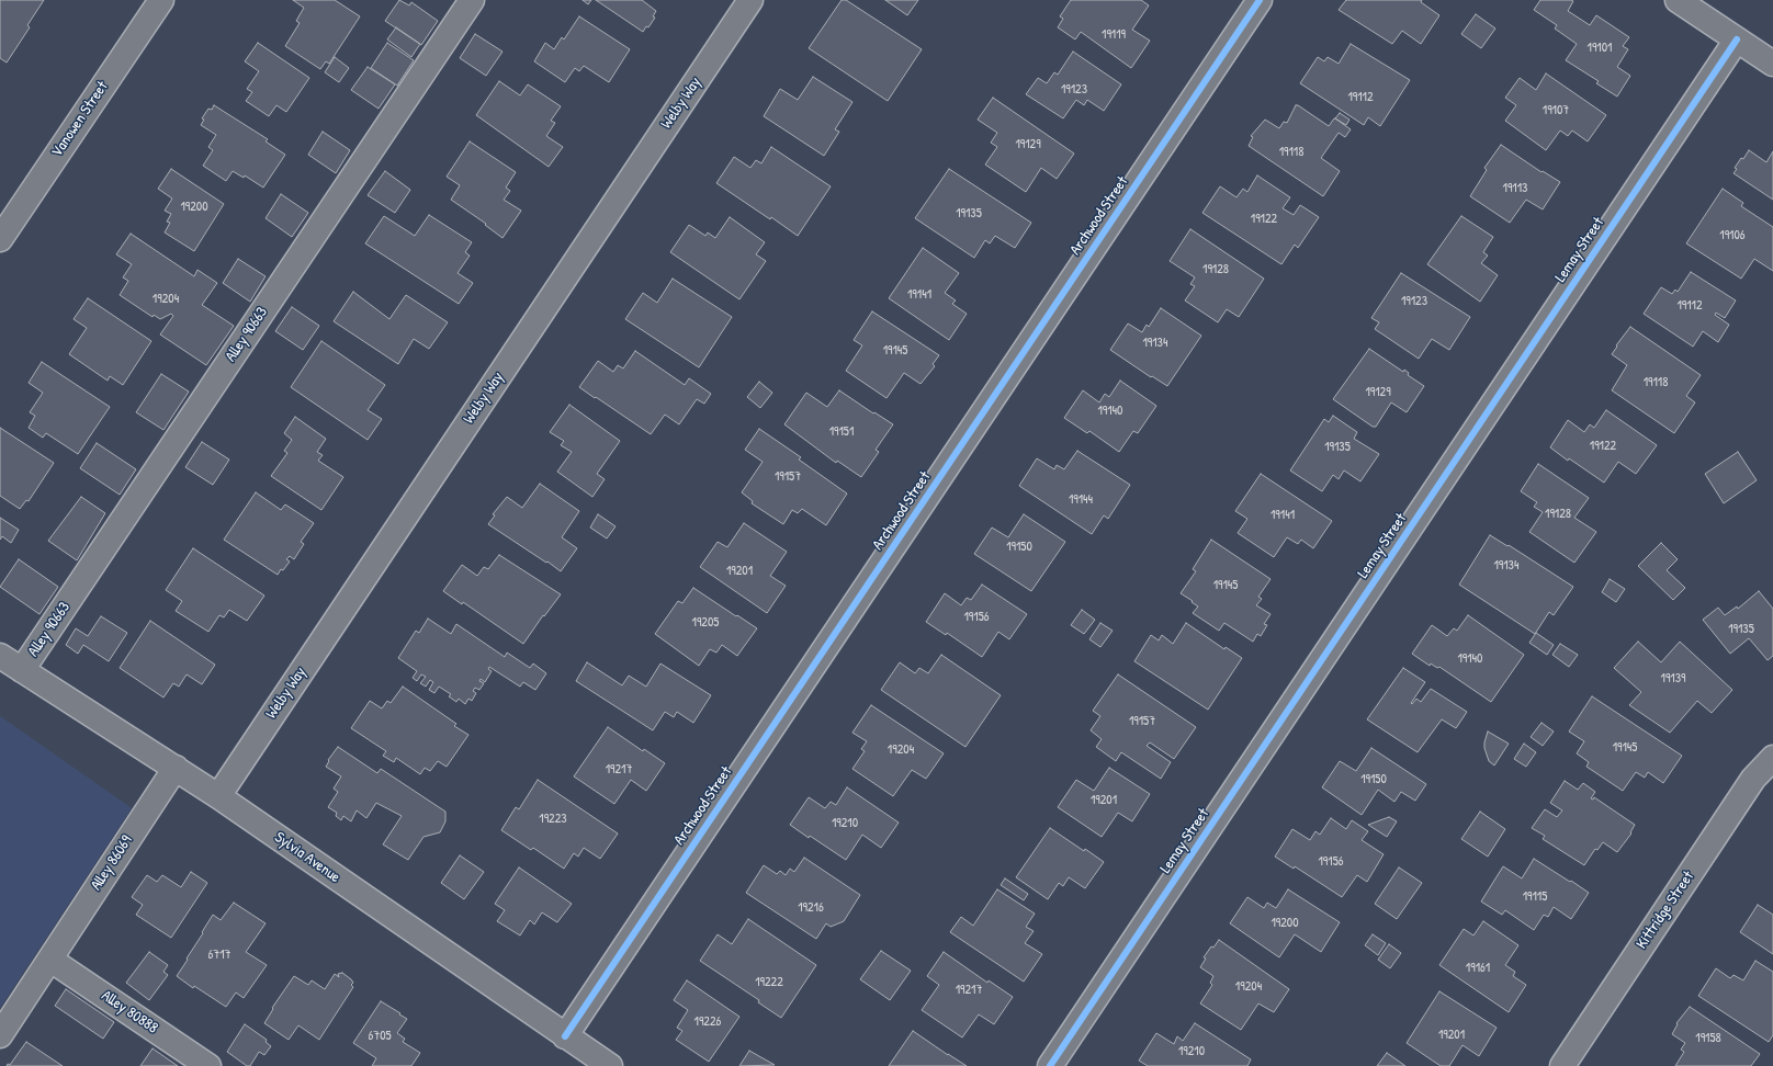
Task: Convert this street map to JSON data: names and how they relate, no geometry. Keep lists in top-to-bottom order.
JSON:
{
  "streets": {
    "street": [
      "Welby Way",
      "Vanowen Street",
      "Archwood Street",
      "Lemay Street",
      "Alley 90663",
      "Sylvia Avenue",
      "Alley 86069",
      "Kittridge Street",
      "Alley 80888"
    ]
  },
  "crossings": [
    ["Welby Way", "Sylvia Avenue"],
    ["Archwood Street", "Sylvia Avenue"],
    ["Alley 90663", "Sylvia Avenue"],
    ["Sylvia Avenue", "Alley 86069"],
    ["Alley 86069", "Alley 80888"]
  ],
  "house_numbers": [
    "19119",
    "19101",
    "19123",
    "19112",
    "19107",
    "19129",
    "19118",
    "19113",
    "19200",
    "19135",
    "19122",
    "19106",
    "19128",
    "19141",
    "19204",
    "19123",
    "19112",
    "19134",
    "19145",
    "19118",
    "19129",
    "19140",
    "19151",
    "19122",
    "19135",
    "19157",
    "19144",
    "19128",
    "19141",
    "19150",
    "19134",
    "19201",
    "19145",
    "19156",
    "19205",
    "19135",
    "19140",
    "19139",
    "19157",
    "19145",
    "19204",
    "19217",
    "19150",
    "19201",
    "19223",
    "19210",
    "19156",
    "19115",
    "19216",
    "19200",
    "6717",
    "19161",
    "19222",
    "19204",
    "19217",
    "19226",
    "19201",
    "6705",
    "19158",
    "19210"
  ]
}
